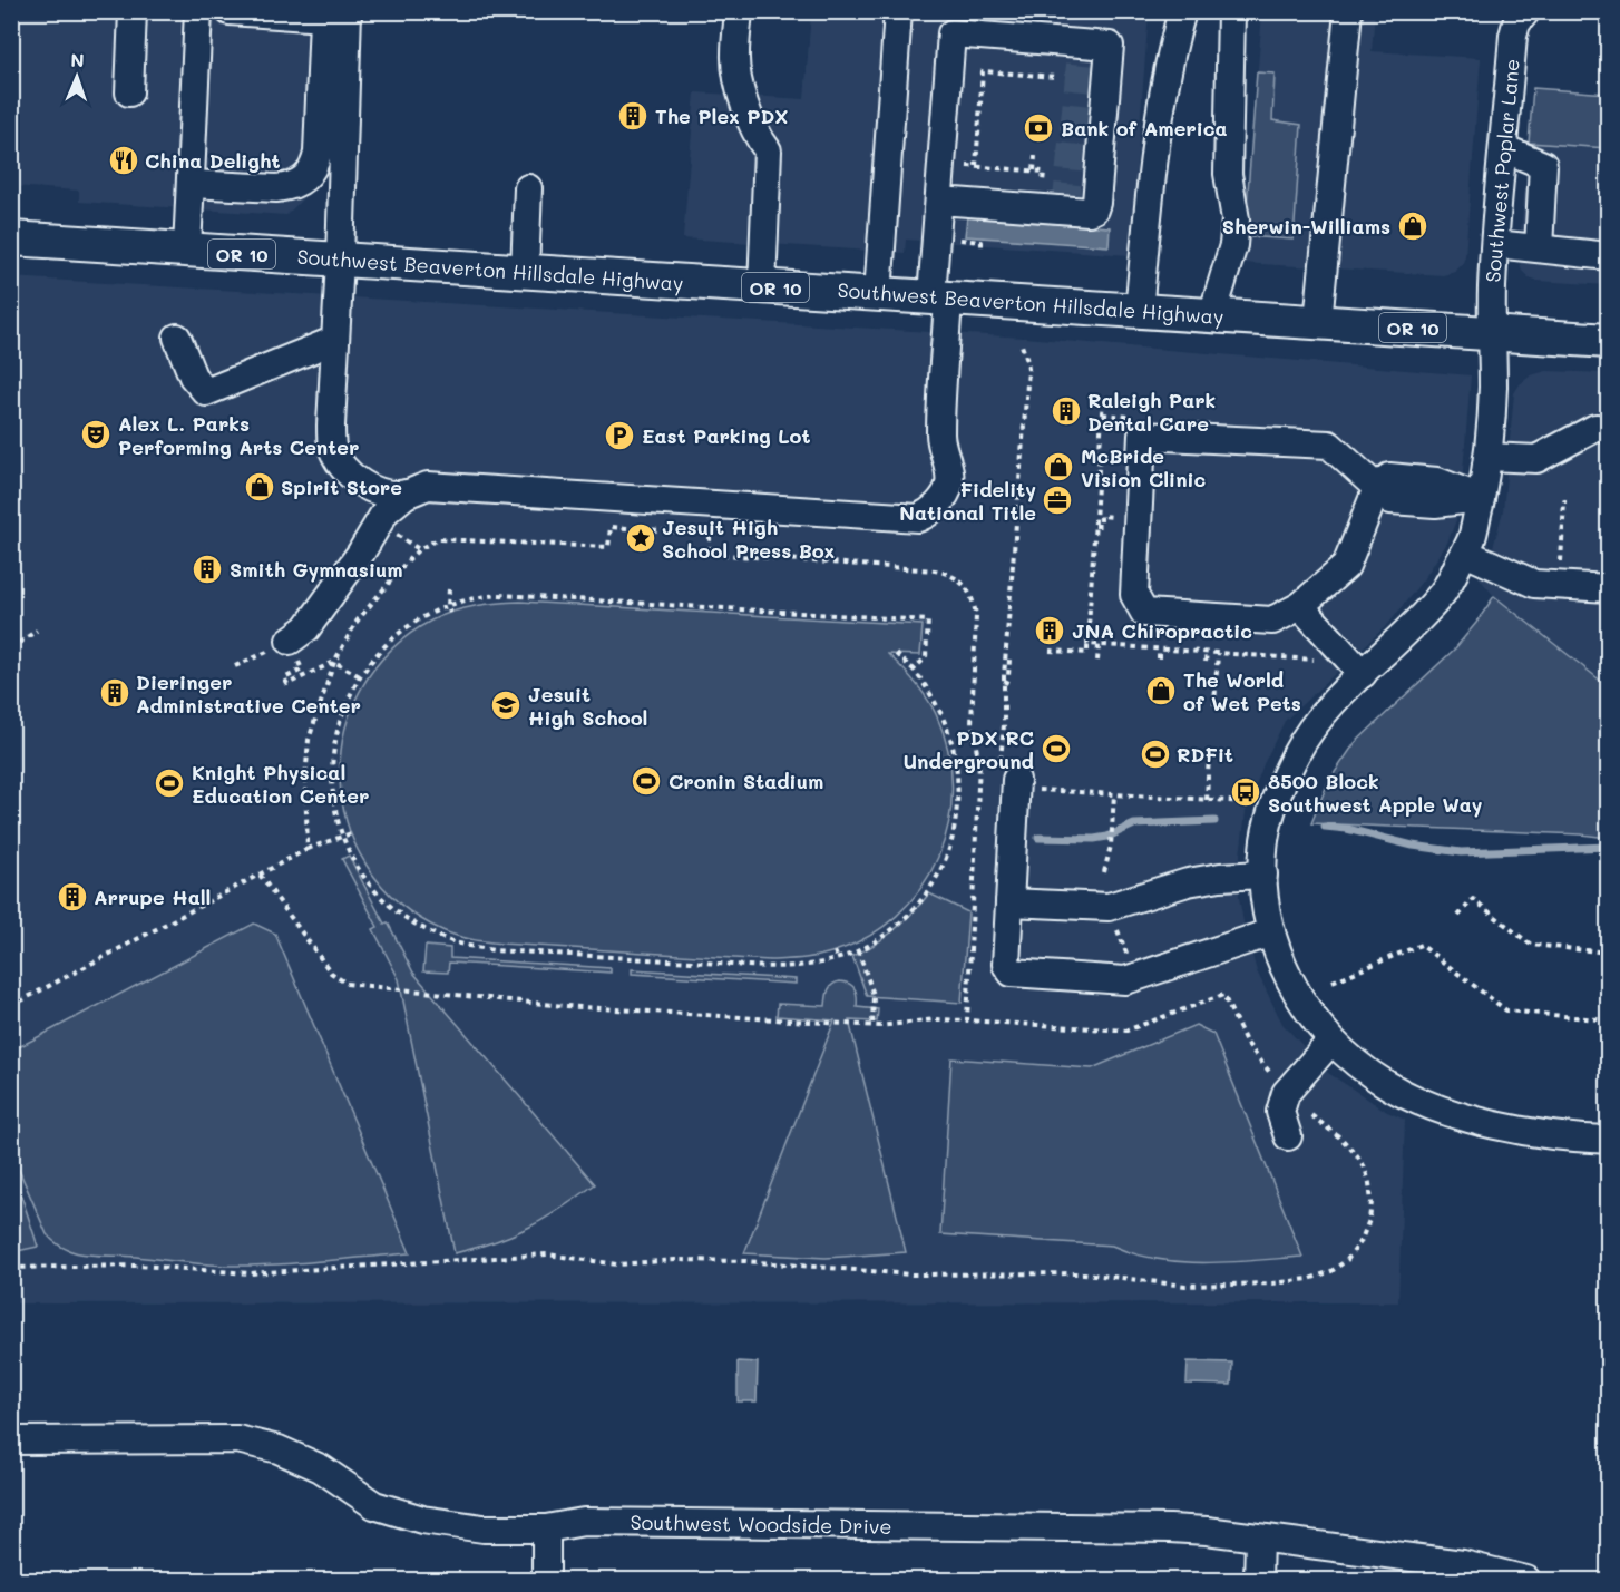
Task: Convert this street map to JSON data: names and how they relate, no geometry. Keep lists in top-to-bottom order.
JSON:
{
  "streets": {
    "main road": ["OR 10", "Southwest Beaverton Hillsdale Highway"],
    "street": ["Southwest Poplar Lane", "Southwest Woodside Drive"]
  },
  "crossings": [
    ["Southwest Poplar Lane", "Southwest Beaverton Hillsdale Highway"]
  ],
  "places": {
    "building": [
      "The Plex PDX",
      "Raleigh Park Dental Care",
      "Smith Gymnasium",
      "JNA Chiropractic",
      "Dieringer Administrative Center",
      "Arrupe Hall"
    ],
    "bank": ["Bank of America"],
    "restaurant": ["China Delight"],
    "shop": [
      "Sherwin-Williams",
      "McBride Vision Clinic",
      "Spirit Store",
      "The World of Wet Pets"
    ],
    "theatre": ["Alex L. Parks Performing Arts Center"],
    "parking": ["East Parking Lot"],
    "office": ["Fidelity National Title"],
    "place": ["Jesuit High School Press Box"],
    "school or university": ["Jesuit High School"],
    "sports": [
      "PDX RC Underground",
      "RDFit",
      "Cronin Stadium",
      "Knight Physical Education Center"
    ],
    "bus stop": ["8500 Block Southwest Apple Way"]
  },
  "north": "top"
}
